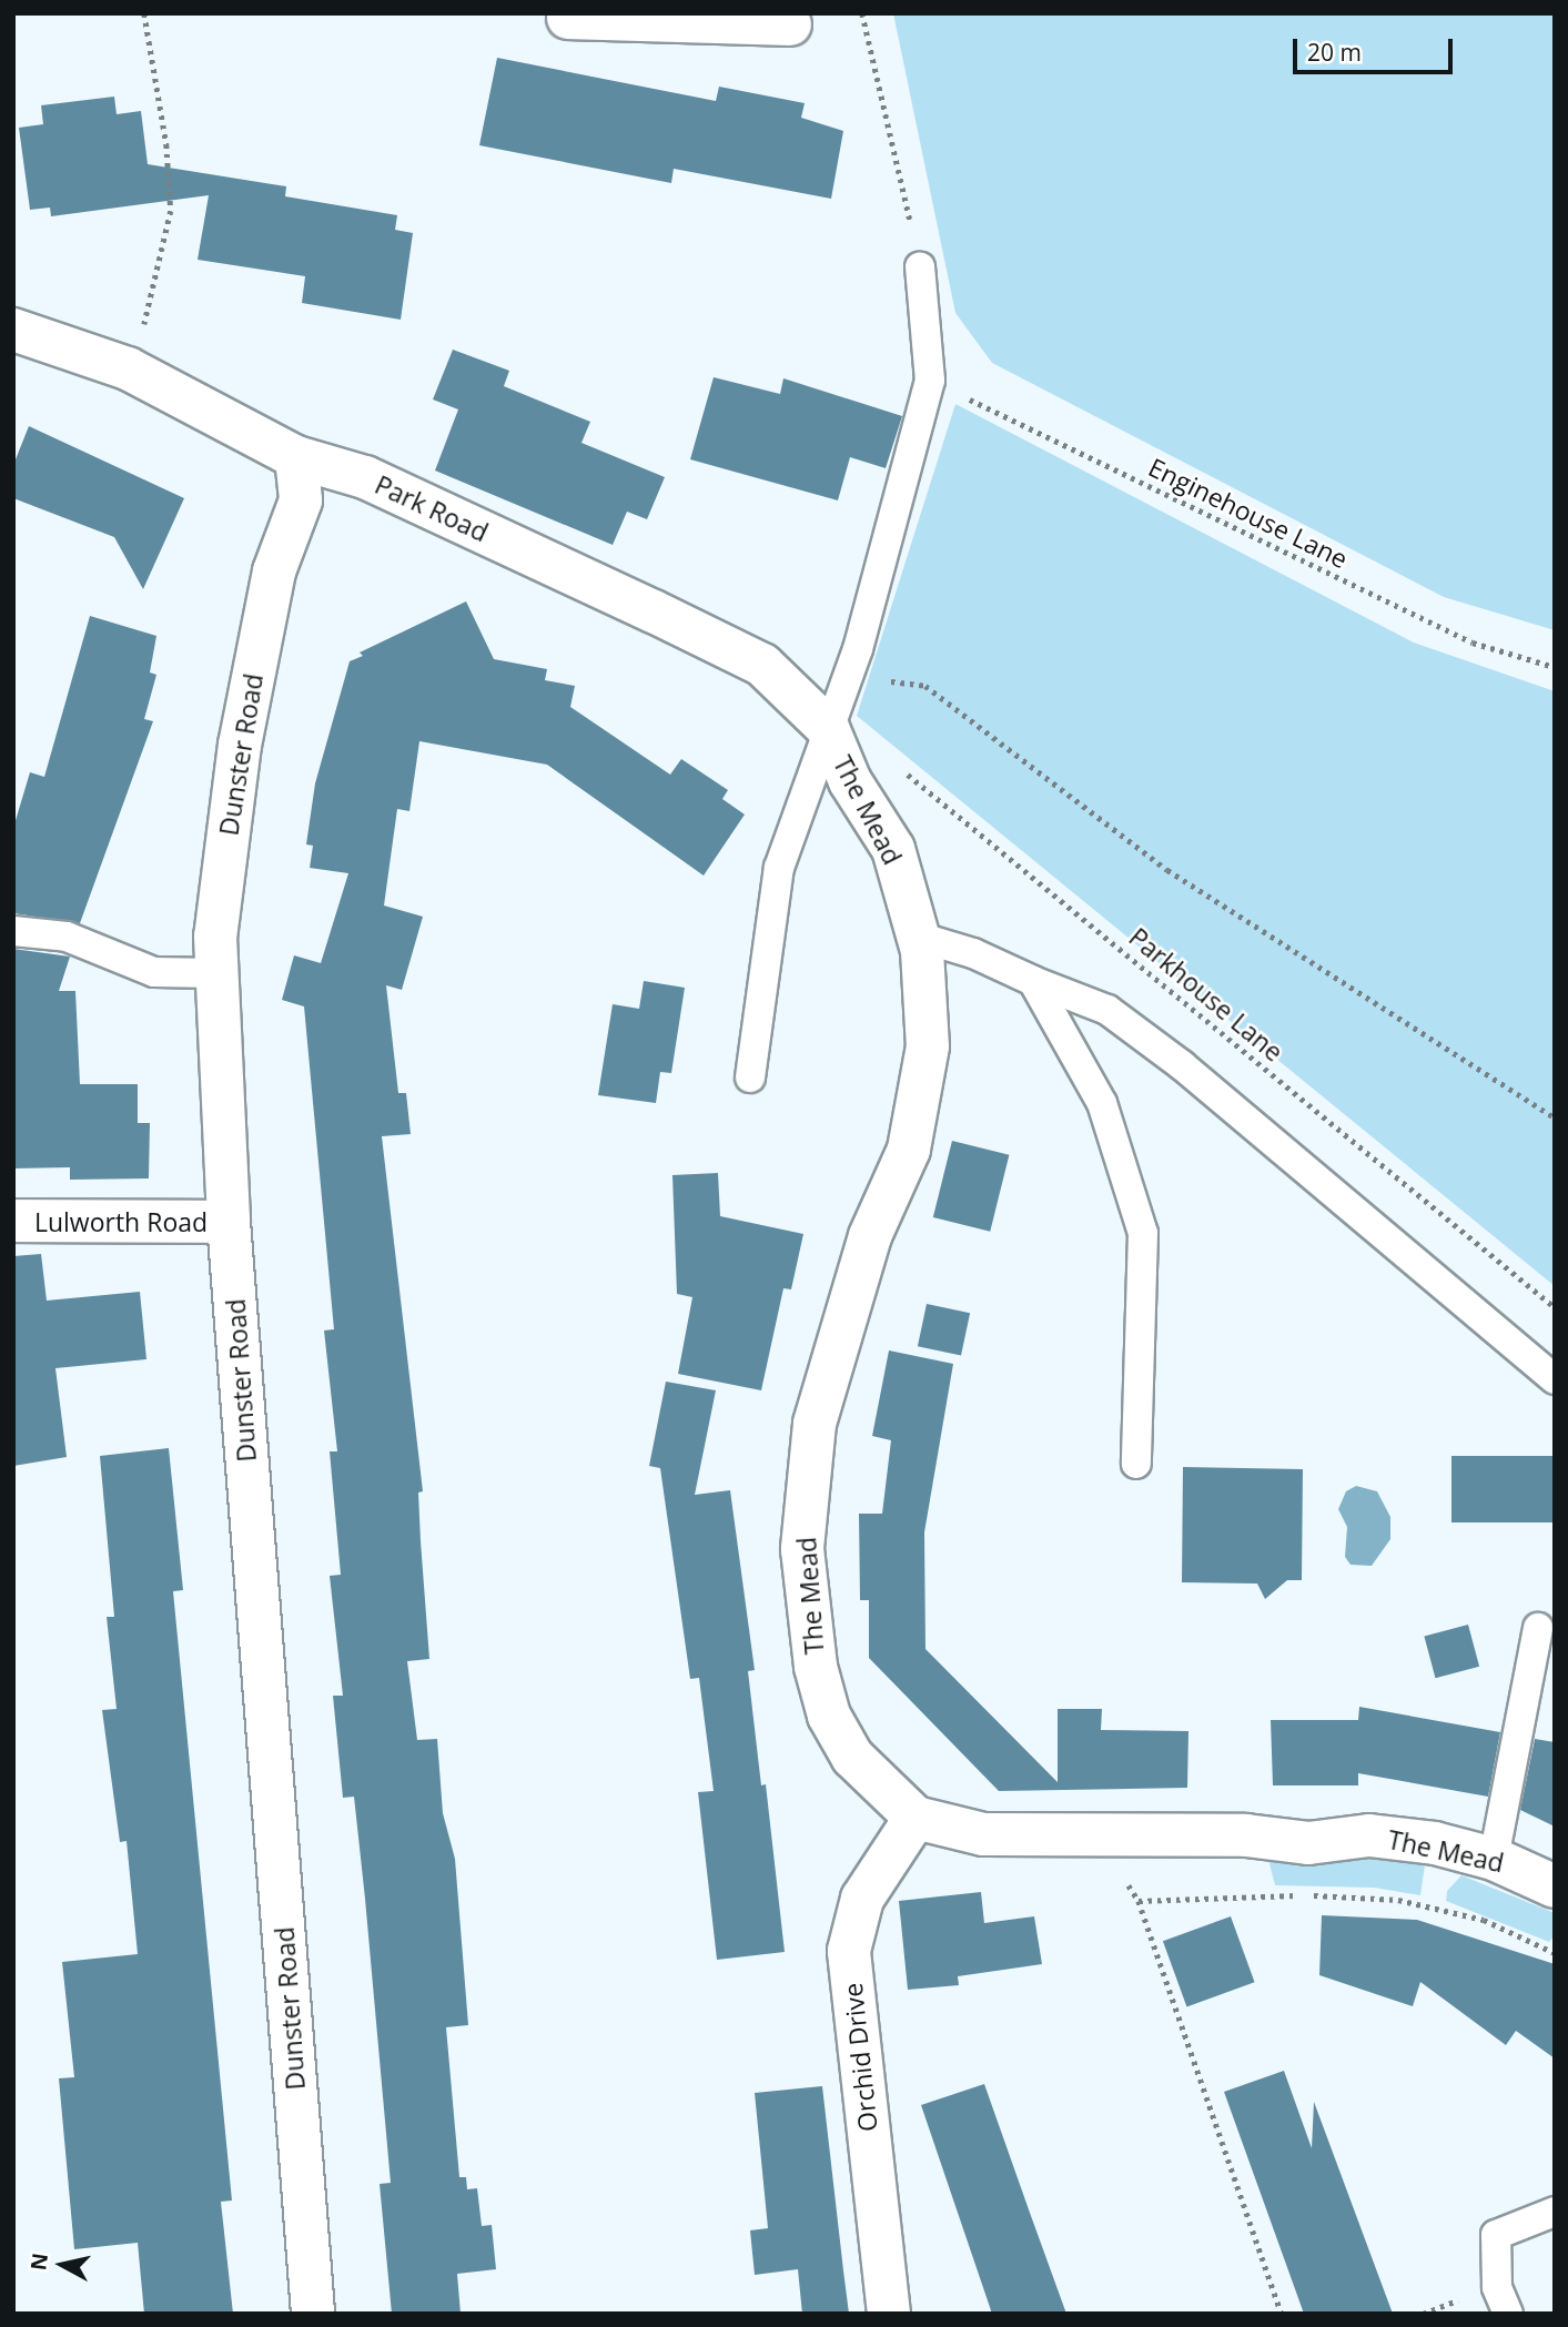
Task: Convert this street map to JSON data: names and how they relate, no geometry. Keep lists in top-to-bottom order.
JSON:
{
  "streets": {
    "street": [
      "Park Road",
      "Dunster Road",
      "The Mead",
      "Lulworth Road",
      "Orchid Drive"
    ],
    "path": ["Enginehouse Lane", "Parkhouse Lane"]
  },
  "crossings": [
    ["Park Road", "Dunster Road"],
    ["Park Road", "The Mead"],
    ["Dunster Road", "Lulworth Road"],
    ["The Mead", "Orchid Drive"]
  ],
  "scale_bar": "20 m",
  "north": "left"
}
